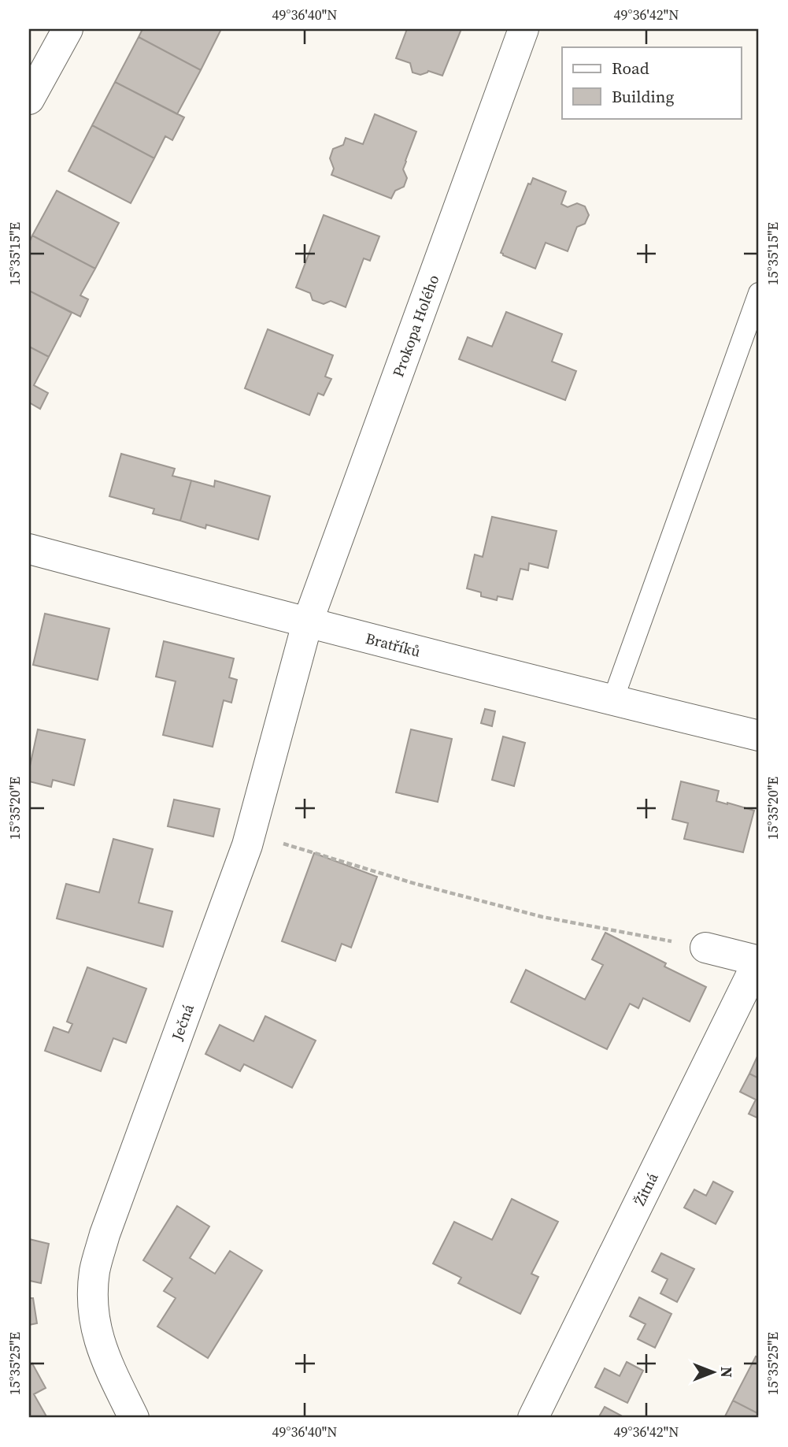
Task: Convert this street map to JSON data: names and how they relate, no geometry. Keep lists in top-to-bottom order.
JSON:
{
  "streets": {
    "street": [
      "Prokopa Holého",
      "Bratříků",
      "Ječná",
      "Žitná"
    ]
  },
  "crossings": [
    ["Prokopa Holého", "Bratříků"],
    ["Prokopa Holého", "Ječná"],
    ["Bratříků", "Ječná"]
  ],
  "legend": ["Road", "Building"],
  "north": "right",
  "coordinates": [
    "49°36'40\"N",
    "49°36'42\"N",
    "15°35'15\"E",
    "15°35'20\"E",
    "15°35'25\"E"
  ]
}
